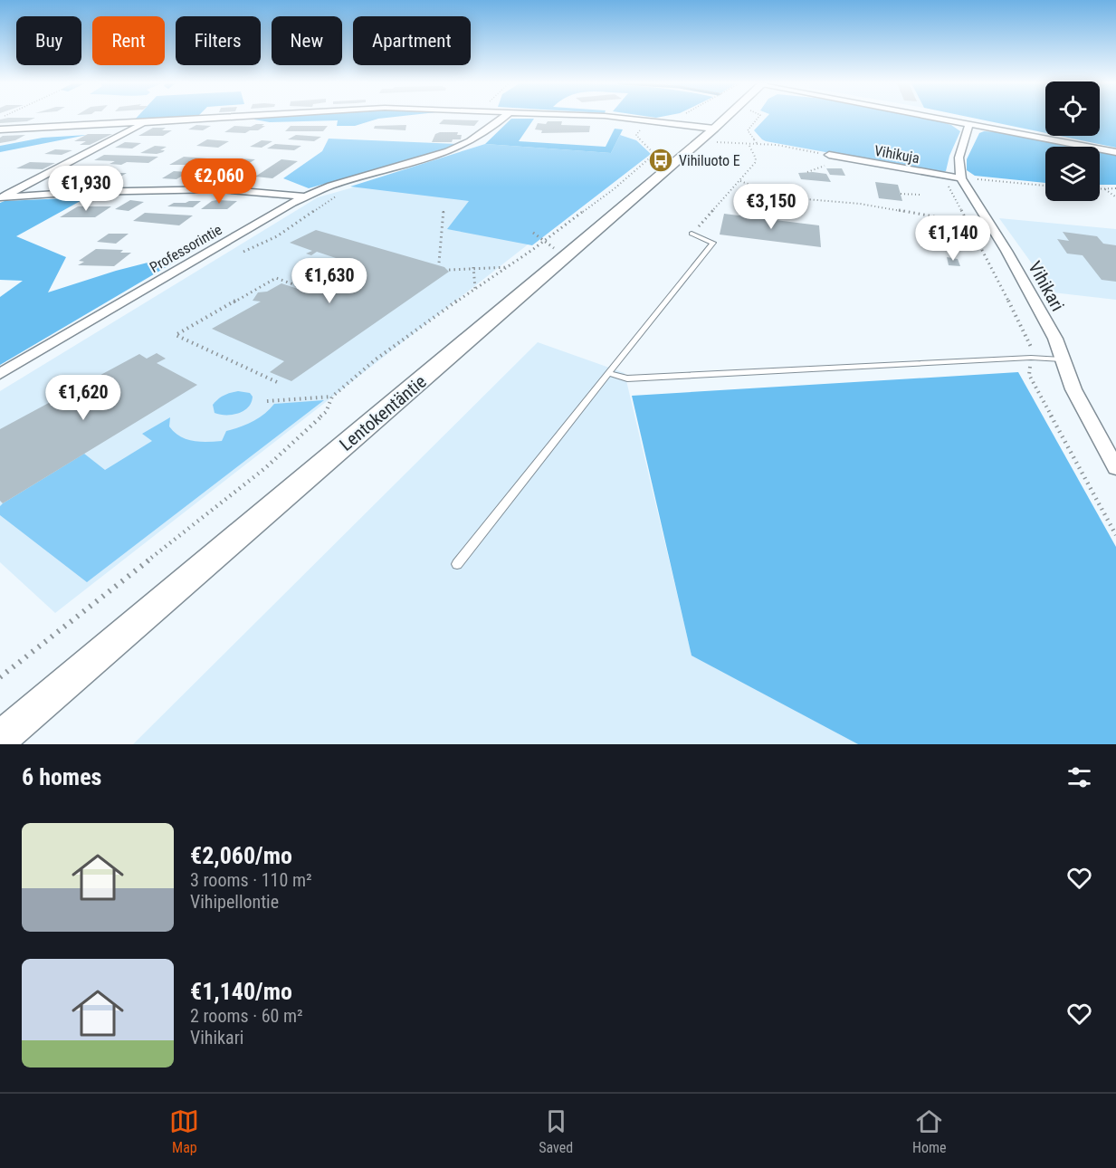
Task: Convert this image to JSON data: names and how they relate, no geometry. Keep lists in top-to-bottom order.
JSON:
{
  "streets": {
    "main road": ["Lentokentäntie"],
    "street": ["Vihikuja", "Professorintie", "Vihikari"]
  },
  "crossings": [
    ["Vihikuja", "Vihikari"]
  ],
  "places": {
    "bus stop": ["Vihiluoto E"]
  },
  "page": {
    "chip": [
      "Buy",
      "Rent",
      "Filters",
      "New",
      "Apartment"
    ],
    "price": [
      "€2,060",
      "€1,930",
      "€3,150",
      "€1,140",
      "€1,630",
      "€1,620"
    ],
    "heading": "6 homes",
    "list": [
      {
        "name": "€2,060/mo",
        "note": "3 rooms · 110 m² · Vihipellontie"
      },
      {
        "name": "€1,140/mo",
        "note": "2 rooms · 60 m² · Vihikari"
      }
    ],
    "tabs": ["Map", "Saved", "Home"]
  }
}
